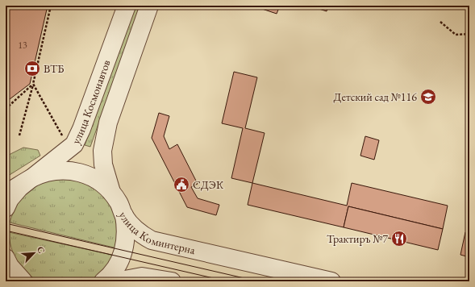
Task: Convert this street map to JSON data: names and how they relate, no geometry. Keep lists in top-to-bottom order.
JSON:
{
  "streets": {
    "street": ["улица Космонавтов", "улица Коминтерна"]
  },
  "crossings": [
    ["улица Космонавтов", "улица Коминтерна"]
  ],
  "places": {
    "bank": ["ВТБ"],
    "school or university": ["Детский сад №116"],
    "public building": ["СДЭК"],
    "restaurant": ["Трактиръ №7"]
  },
  "house_numbers": ["13"],
  "north": "top right"
}
